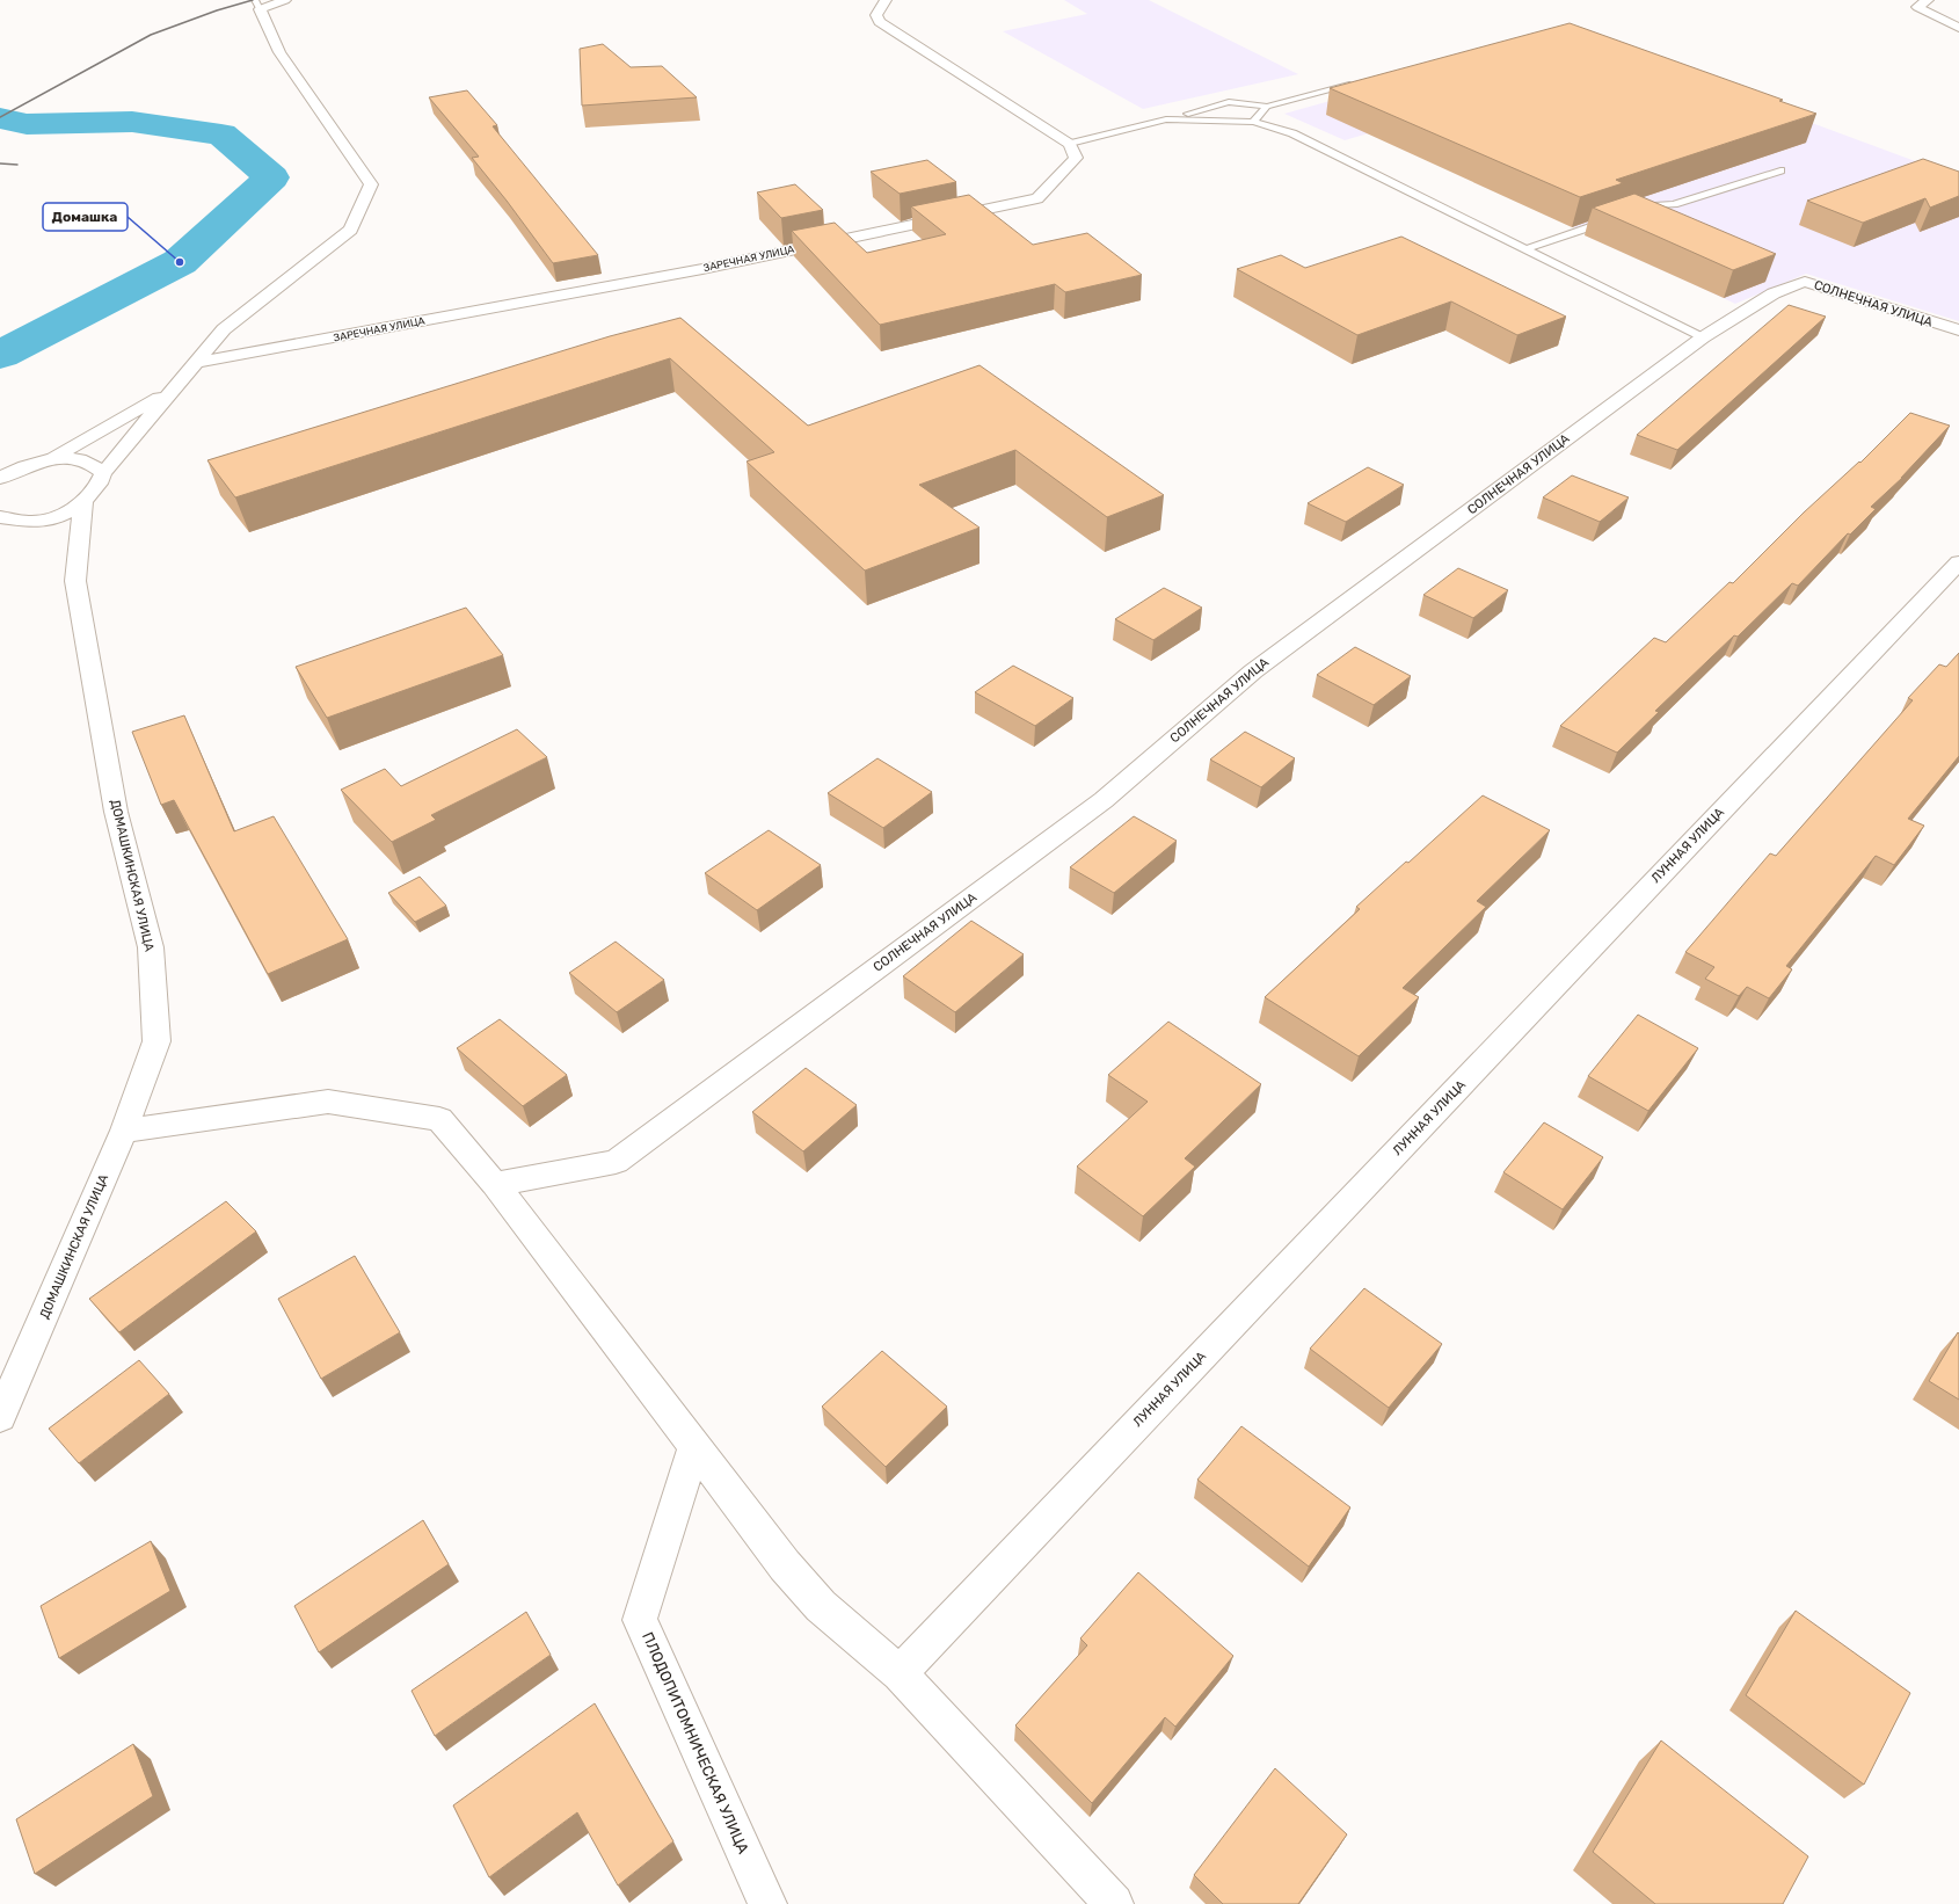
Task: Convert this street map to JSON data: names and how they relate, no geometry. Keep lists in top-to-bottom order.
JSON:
{
  "streets": {
    "street": [
      "ЗАРЕЧНАЯ УЛИЦА",
      "СОЛНЕЧНАЯ УЛИЦА",
      "ЛУННАЯ УЛИЦА",
      "ДОМАШКИНСКАЯ УЛИЦА",
      "ПЛОДОПИТОМНИЧЕСКАЯ УЛИЦА"
    ]
  },
  "places": ["Домашка"]
}
